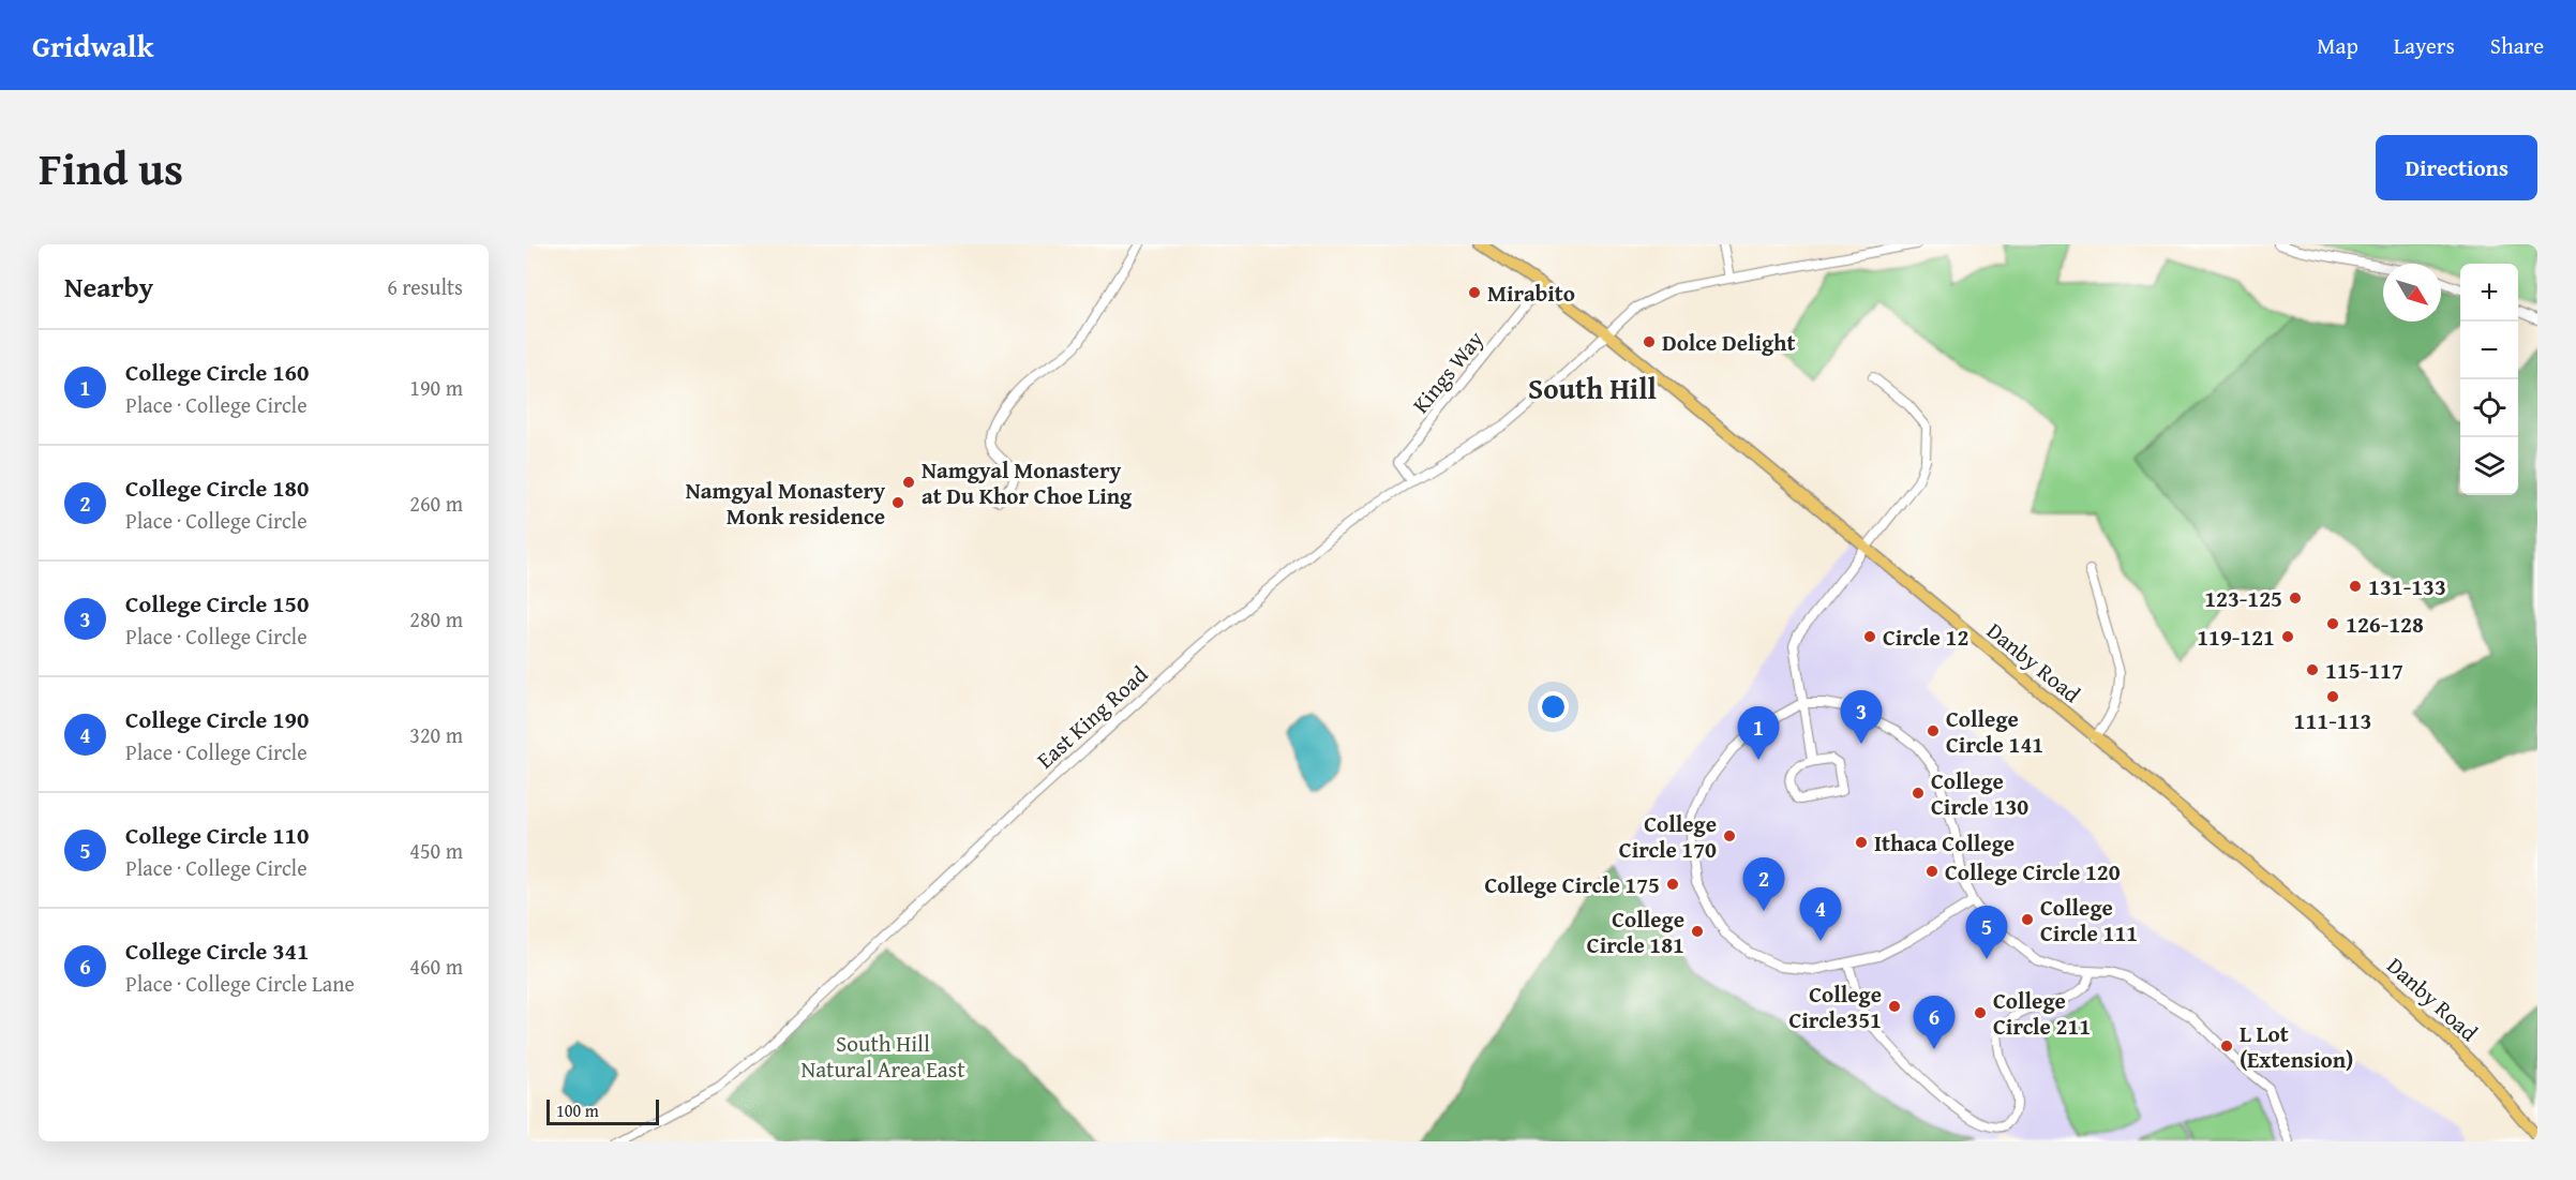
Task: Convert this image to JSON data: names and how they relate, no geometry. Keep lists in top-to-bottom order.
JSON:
{
  "streets": {
    "main road": ["Danby Road"],
    "street": ["Kings Way", "East King Road"]
  },
  "crossings": [
    ["Kings Way", "Danby Road"],
    ["Kings Way", "East King Road"],
    ["Danby Road", "East King Road"]
  ],
  "districts": ["South Hill"],
  "parks": ["South Hill Natural Area East"],
  "places": [
    "Mirabito",
    "Dolce Delight",
    "Namgyal Monastery at Du Khor Choe Ling",
    "Namgyal Monastery Monk residence",
    "131-133",
    "123-125",
    "126-128",
    "Circle 12",
    "119-121",
    "115-117",
    "111-113",
    "College Circle 141",
    "College Circle 130",
    "College Circle 170",
    "Ithaca College",
    "College Circle 120",
    "College Circle 175",
    "College Circle 111",
    "College Circle 181",
    "College Circle351",
    "College Circle 211",
    "L Lot (Extension)"
  ],
  "scale_bar": "100 m",
  "north": "bottom right",
  "page": {
    "header": "Gridwalk",
    "nav": ["Map", "Layers", "Share"],
    "title": "Find us",
    "buttons": "Directions",
    "heading": ["Nearby", "6 results"],
    "map_buttons": ["+", "−"],
    "list": [
      {
        "mark": "1",
        "name": "College Circle 160",
        "note": "Place · College Circle",
        "value": "190 m"
      },
      {
        "mark": "2",
        "name": "College Circle 180",
        "note": "Place · College Circle",
        "value": "260 m"
      },
      {
        "mark": "3",
        "name": "College Circle 150",
        "note": "Place · College Circle",
        "value": "280 m"
      },
      {
        "mark": "4",
        "name": "College Circle 190",
        "note": "Place · College Circle",
        "value": "320 m"
      },
      {
        "mark": "5",
        "name": "College Circle 110",
        "note": "Place · College Circle",
        "value": "450 m"
      },
      {
        "mark": "6",
        "name": "College Circle 341",
        "note": "Place · College Circle Lane",
        "value": "460 m"
      }
    ],
    "pins": [
      "3",
      "1",
      "2",
      "4",
      "5",
      "6"
    ],
    "scale": "100 m"
  }
}
